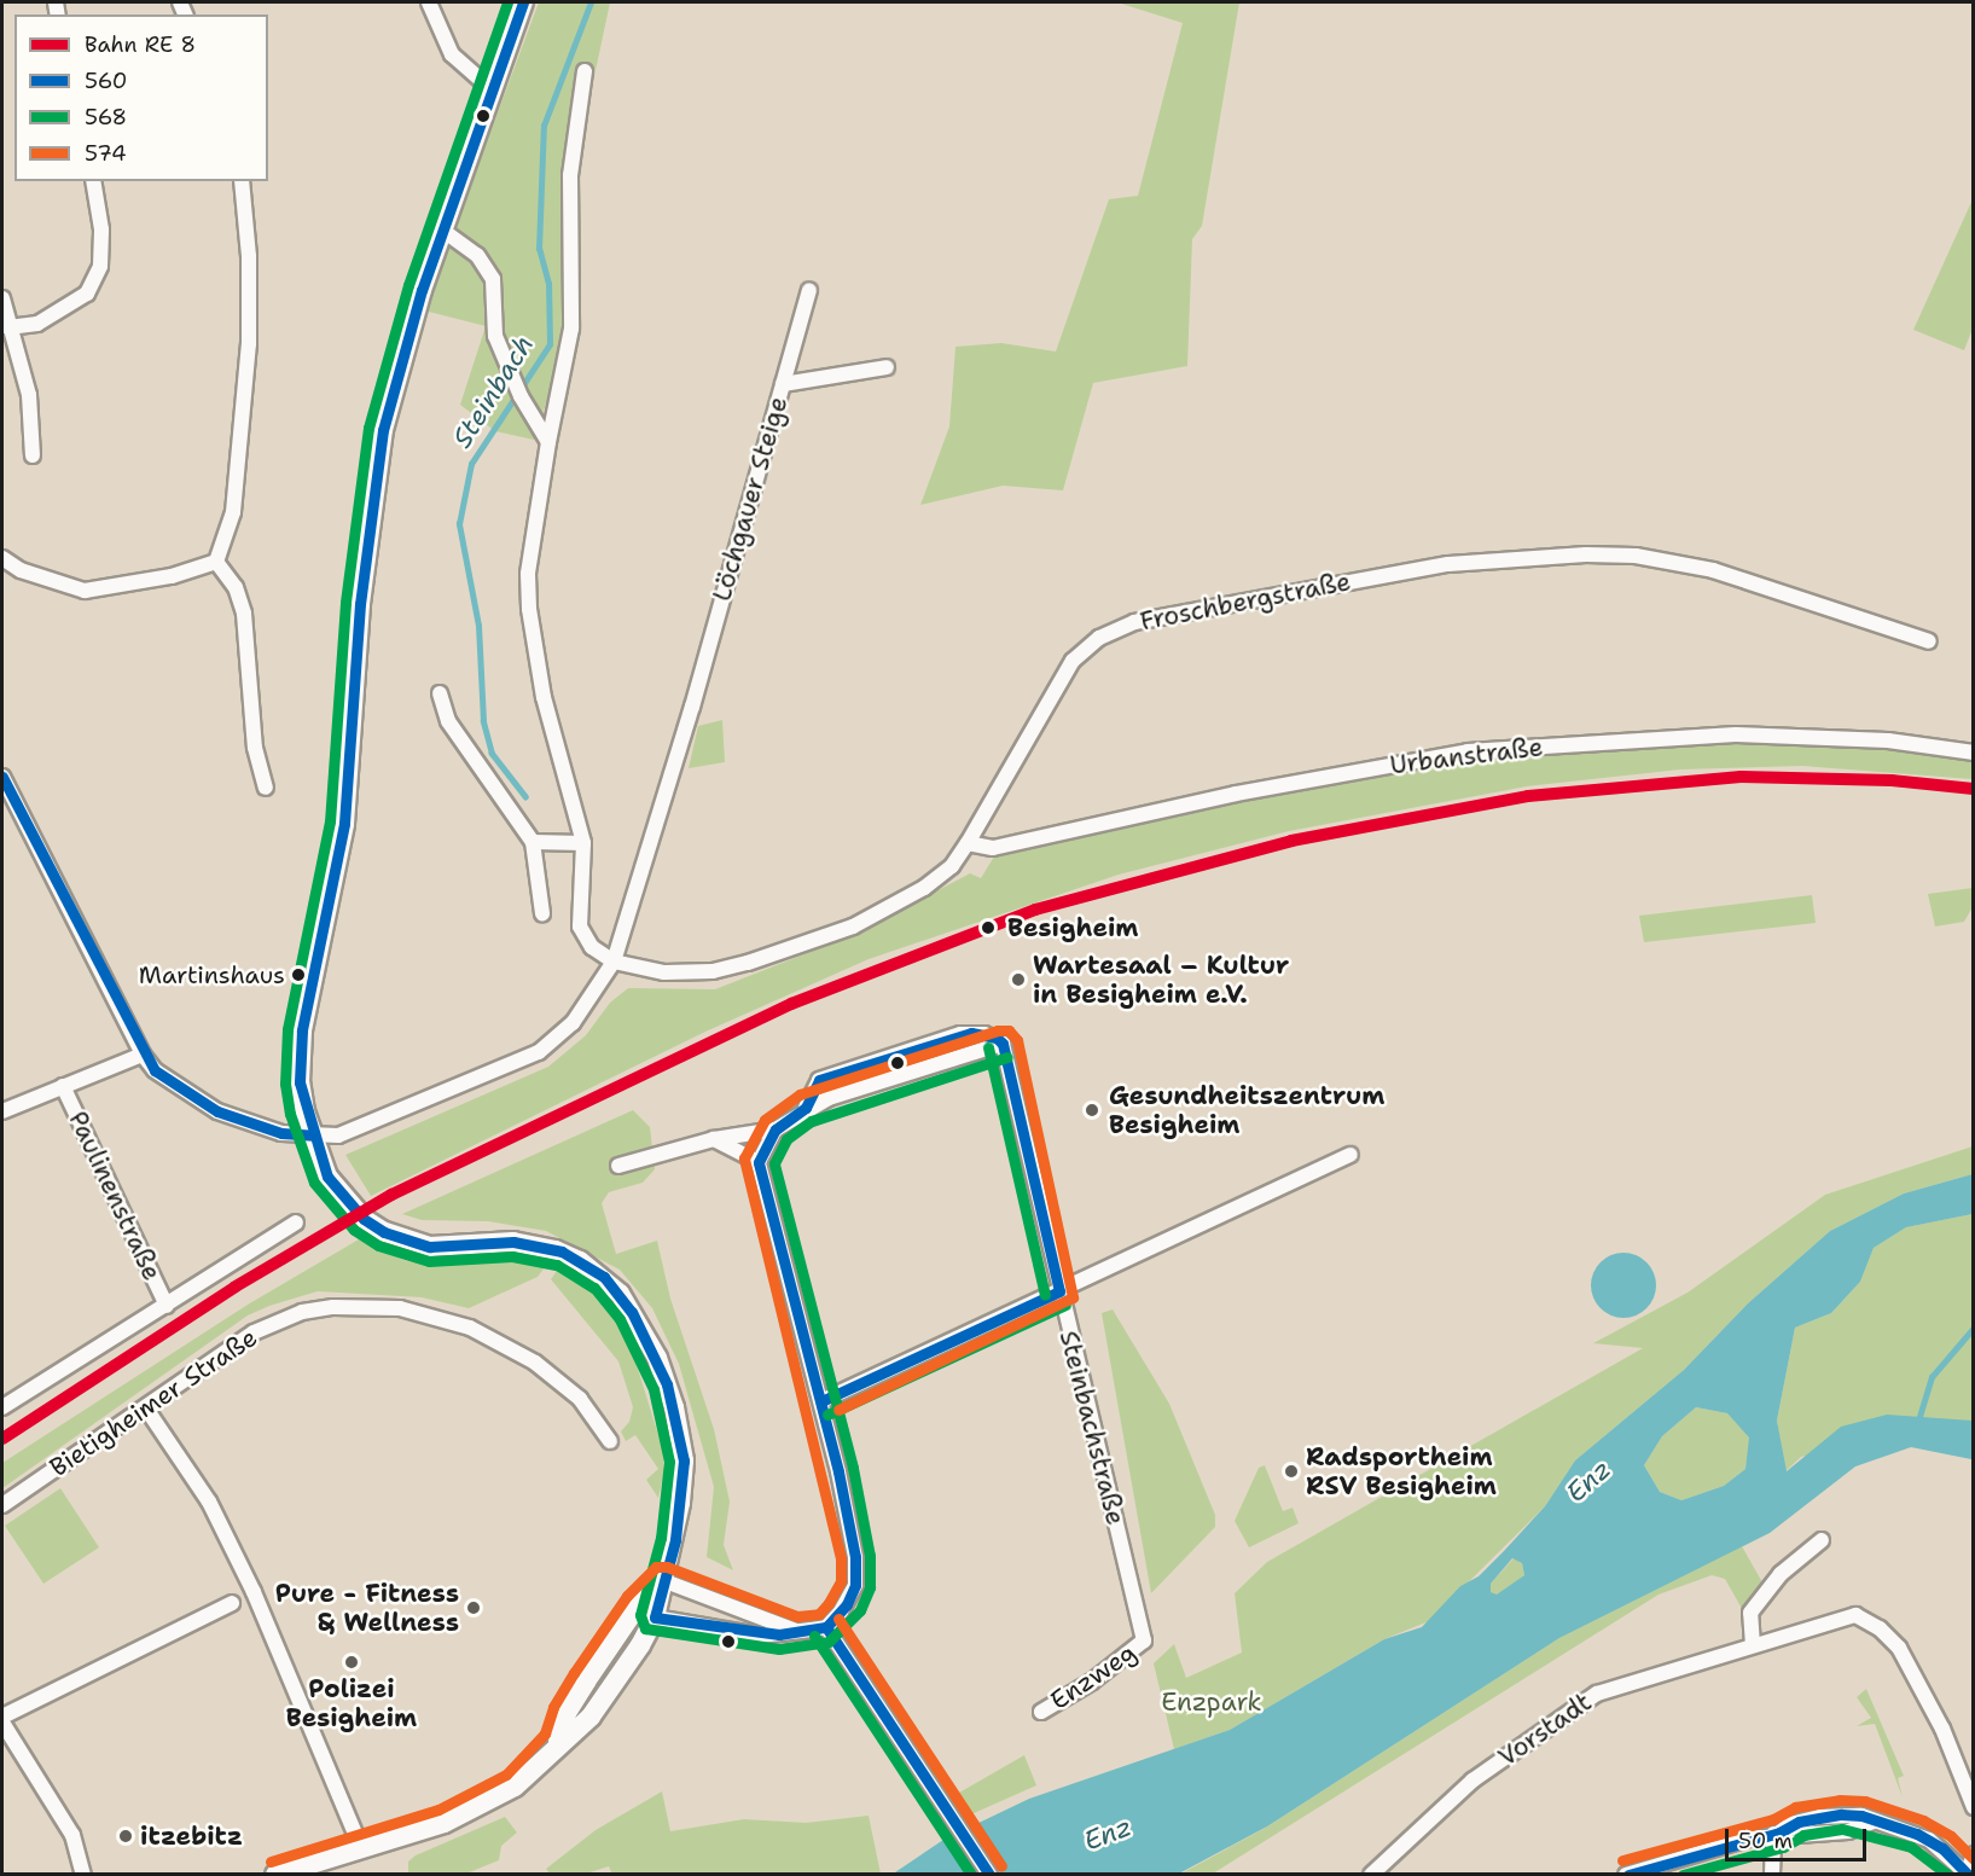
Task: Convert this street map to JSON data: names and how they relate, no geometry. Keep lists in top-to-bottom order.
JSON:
{
  "streets": {
    "street": [
      "Löchgauer Steige",
      "Froschbergstraße",
      "Urbanstraße",
      "Paulinenstraße",
      "Bietigheimer Straße",
      "Steinbachstraße",
      "Enzweg",
      "Vorstadt"
    ]
  },
  "crossings": [
    ["Löchgauer Steige", "Froschbergstraße"],
    ["Froschbergstraße", "Urbanstraße"],
    ["Steinbachstraße", "Enzweg"]
  ],
  "water": ["Steinbach", "Enz"],
  "parks": ["Enzpark"],
  "places": [
    "Besigheim",
    "Martinshaus",
    "Wartesaal – Kultur in Besigheim e.V.",
    "Gesundheitszentrum Besigheim",
    "Radsportheim RSV Besigheim",
    "Pure - Fitness & Wellness",
    "Polizei Besigheim",
    "itzebitz"
  ],
  "lines": ["transit line 560", "transit line 568", "transit line 574"],
  "legend": [
    "Bahn RE 8",
    "560",
    "568",
    "574"
  ],
  "scale_bar": "50 m"
}
